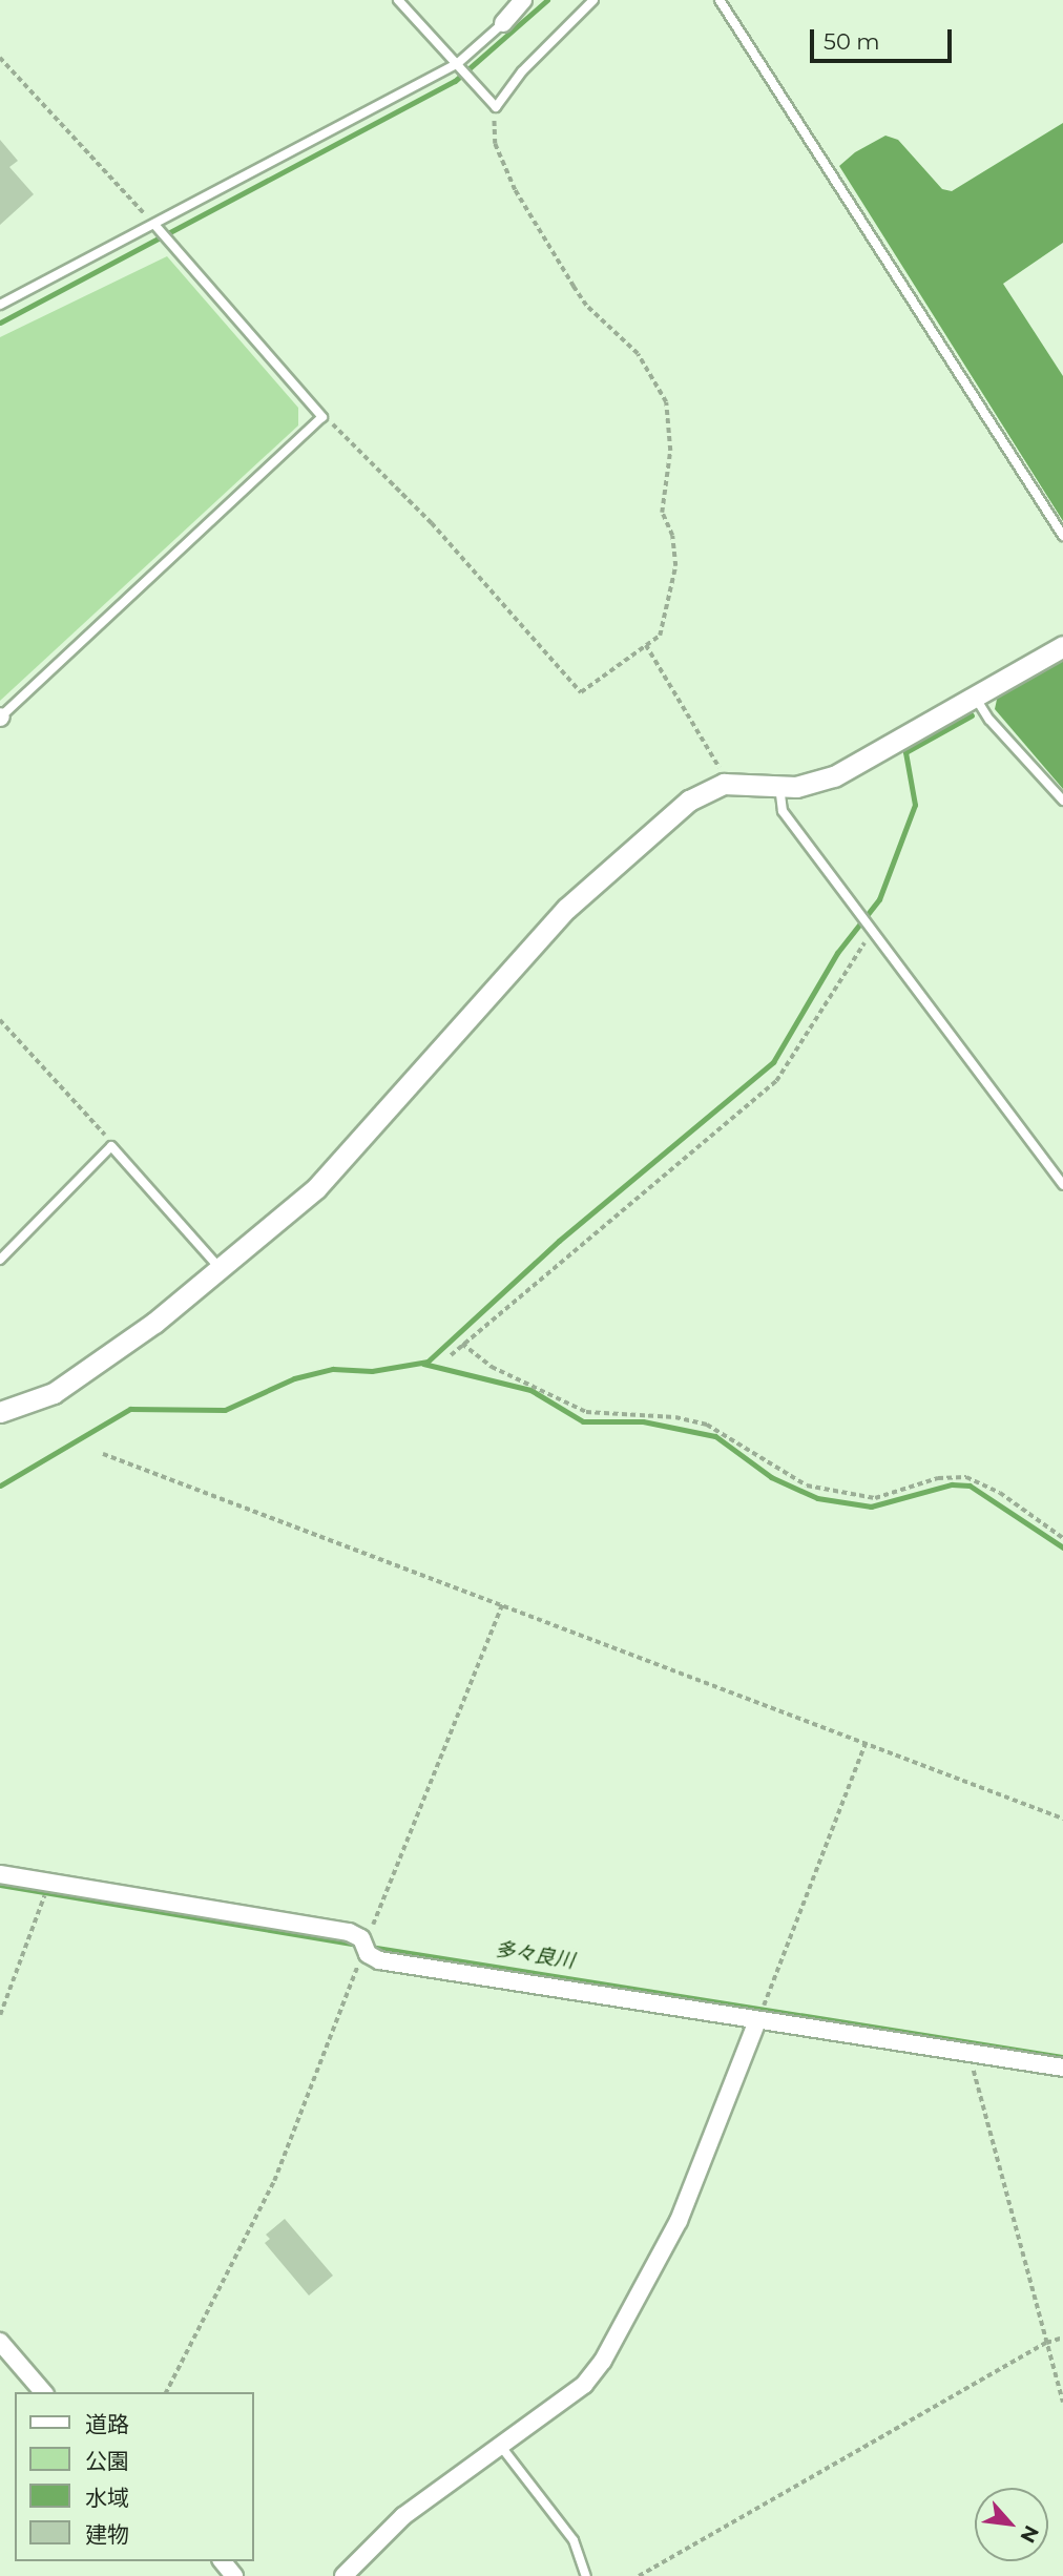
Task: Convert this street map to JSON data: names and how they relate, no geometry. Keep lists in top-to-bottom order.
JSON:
{
  "water": ["多々良川"],
  "legend": [
    "道路",
    "公園",
    "水域",
    "建物"
  ],
  "scale_bar": "50 m",
  "north": "bottom right"
}
